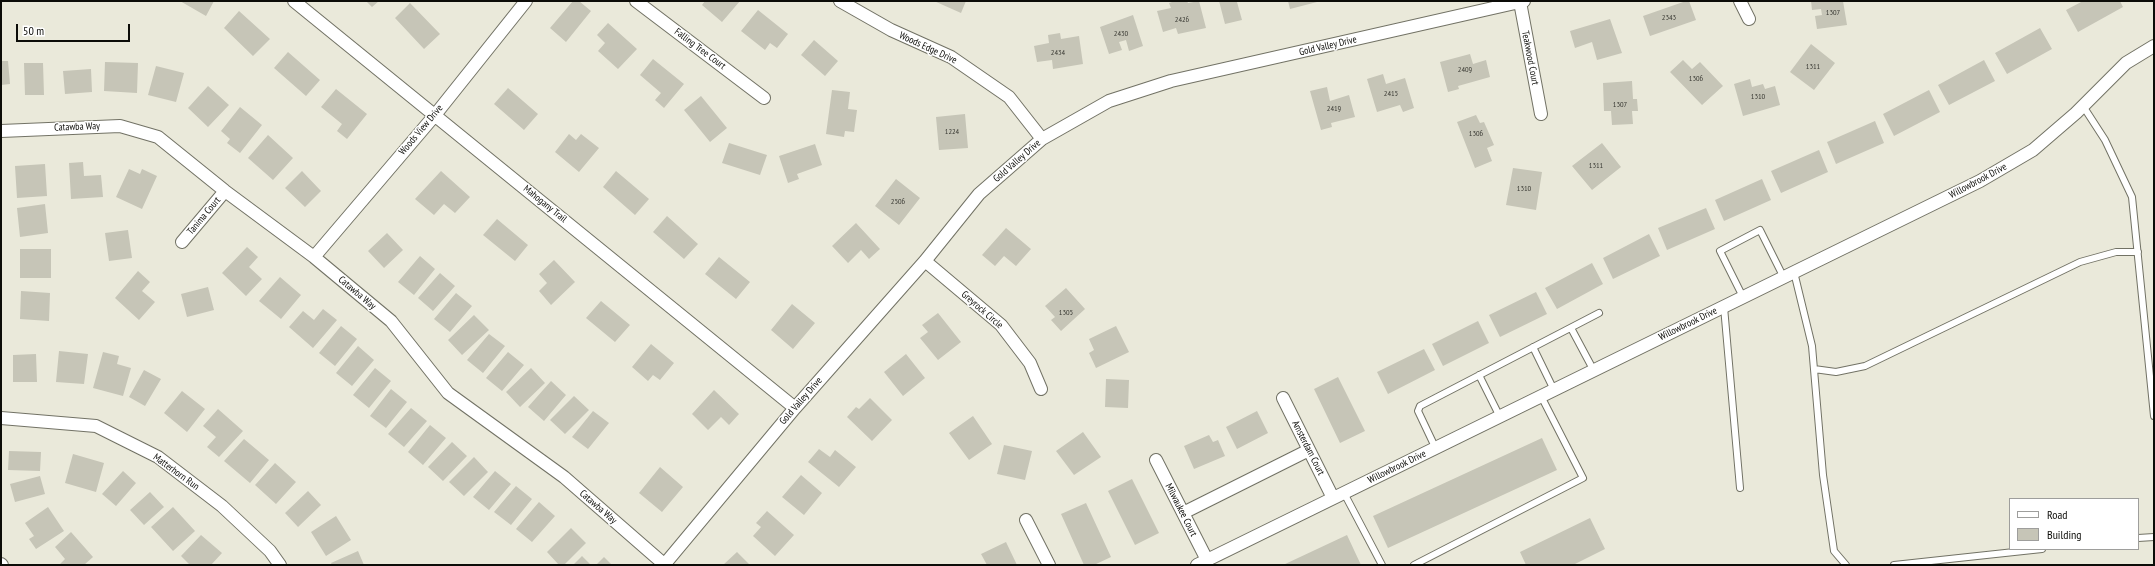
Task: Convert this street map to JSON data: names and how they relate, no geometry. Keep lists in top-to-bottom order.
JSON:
{
  "streets": {
    "street": [
      "Gold Valley Drive",
      "Woods Edge Drive",
      "Falling Tree Court",
      "Teakwood Court",
      "Catawba Way",
      "Woods View Drive",
      "Willowbrook Drive",
      "Mahogany Trail",
      "Tanima Court",
      "Greyrock Circle",
      "Amsterdam Court",
      "Matterhorn Run",
      "Milwaukee Court"
    ]
  },
  "crossings": [
    ["Gold Valley Drive", "Woods Edge Drive"],
    ["Gold Valley Drive", "Teakwood Court"],
    ["Gold Valley Drive", "Catawba Way"],
    ["Gold Valley Drive", "Mahogany Trail"],
    ["Gold Valley Drive", "Greyrock Circle"],
    ["Catawba Way", "Woods View Drive"],
    ["Catawba Way", "Tanima Court"],
    ["Woods View Drive", "Mahogany Trail"],
    ["Willowbrook Drive", "Amsterdam Court"],
    ["Willowbrook Drive", "Milwaukee Court"]
  ],
  "house_numbers": [
    "1307",
    "2343",
    "2426",
    "2430",
    "2434",
    "1311",
    "2409",
    "1306",
    "2415",
    "1310",
    "1307",
    "2419",
    "1224",
    "1306",
    "1311",
    "1310",
    "2506",
    "1305"
  ],
  "legend": ["Road", "Building"],
  "scale_bar": "50 m"
}
